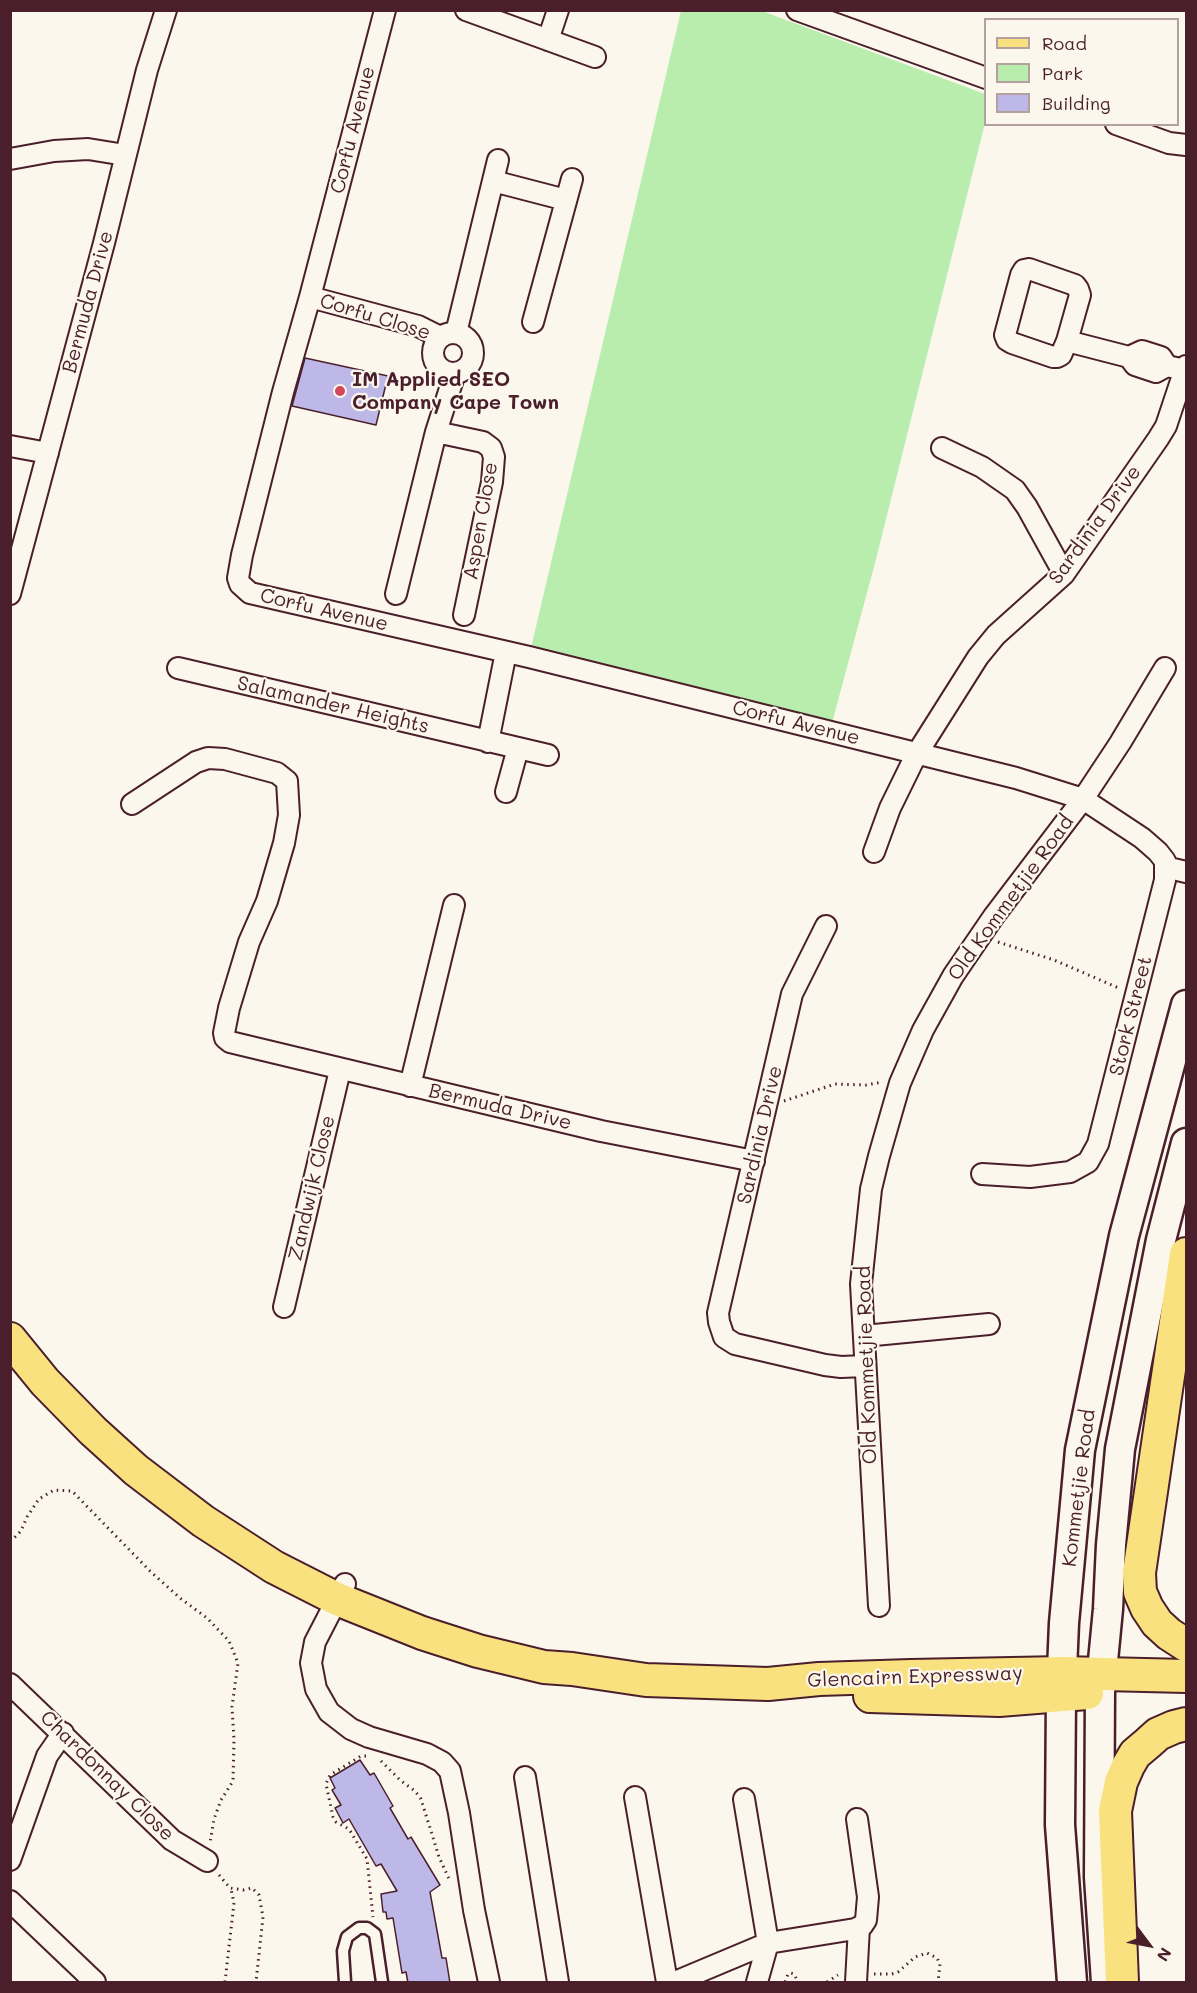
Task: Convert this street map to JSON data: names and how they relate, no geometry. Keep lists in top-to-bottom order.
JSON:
{
  "streets": {
    "main road": ["Kommetjie Road", "Glencairn Expressway"],
    "street": [
      "Corfu Avenue",
      "Bermuda Drive",
      "Corfu Close",
      "Aspen Close",
      "Sardinia Drive",
      "Salamander Heights",
      "Old Kommetjie Road",
      "Stork Street",
      "Zandwijk Close",
      "Chardonnay Close"
    ]
  },
  "crossings": [
    ["Corfu Avenue", "Corfu Close"],
    ["Corfu Avenue", "Sardinia Drive"],
    ["Corfu Avenue", "Old Kommetjie Road"],
    ["Bermuda Drive", "Sardinia Drive"],
    ["Bermuda Drive", "Zandwijk Close"],
    ["Sardinia Drive", "Old Kommetjie Road"],
    ["Kommetjie Road", "Glencairn Expressway"]
  ],
  "places": ["IM Applied SEO Company Cape Town"],
  "legend": ["Road", "Park", "Building"],
  "north": "bottom right"
}
